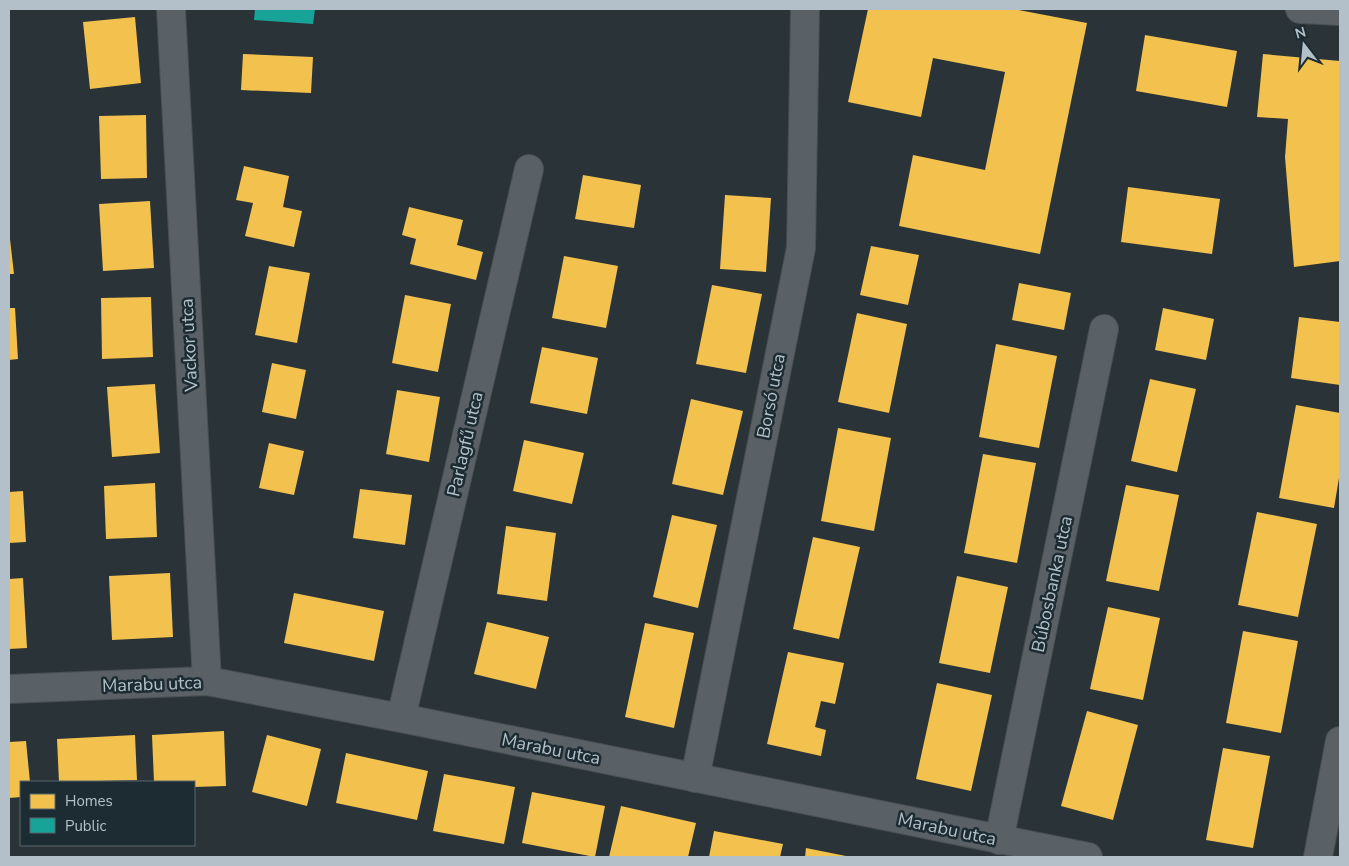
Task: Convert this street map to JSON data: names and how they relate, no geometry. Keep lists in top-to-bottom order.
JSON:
{
  "streets": {
    "street": [
      "Vackor utca",
      "Borsó utca",
      "Parlagfű utca",
      "Búbosbanka utca",
      "Marabu utca"
    ]
  },
  "crossings": [
    ["Vackor utca", "Marabu utca"],
    ["Borsó utca", "Marabu utca"],
    ["Parlagfű utca", "Marabu utca"],
    ["Búbosbanka utca", "Marabu utca"]
  ],
  "legend": ["Homes", "Public"],
  "north": "top"
}
